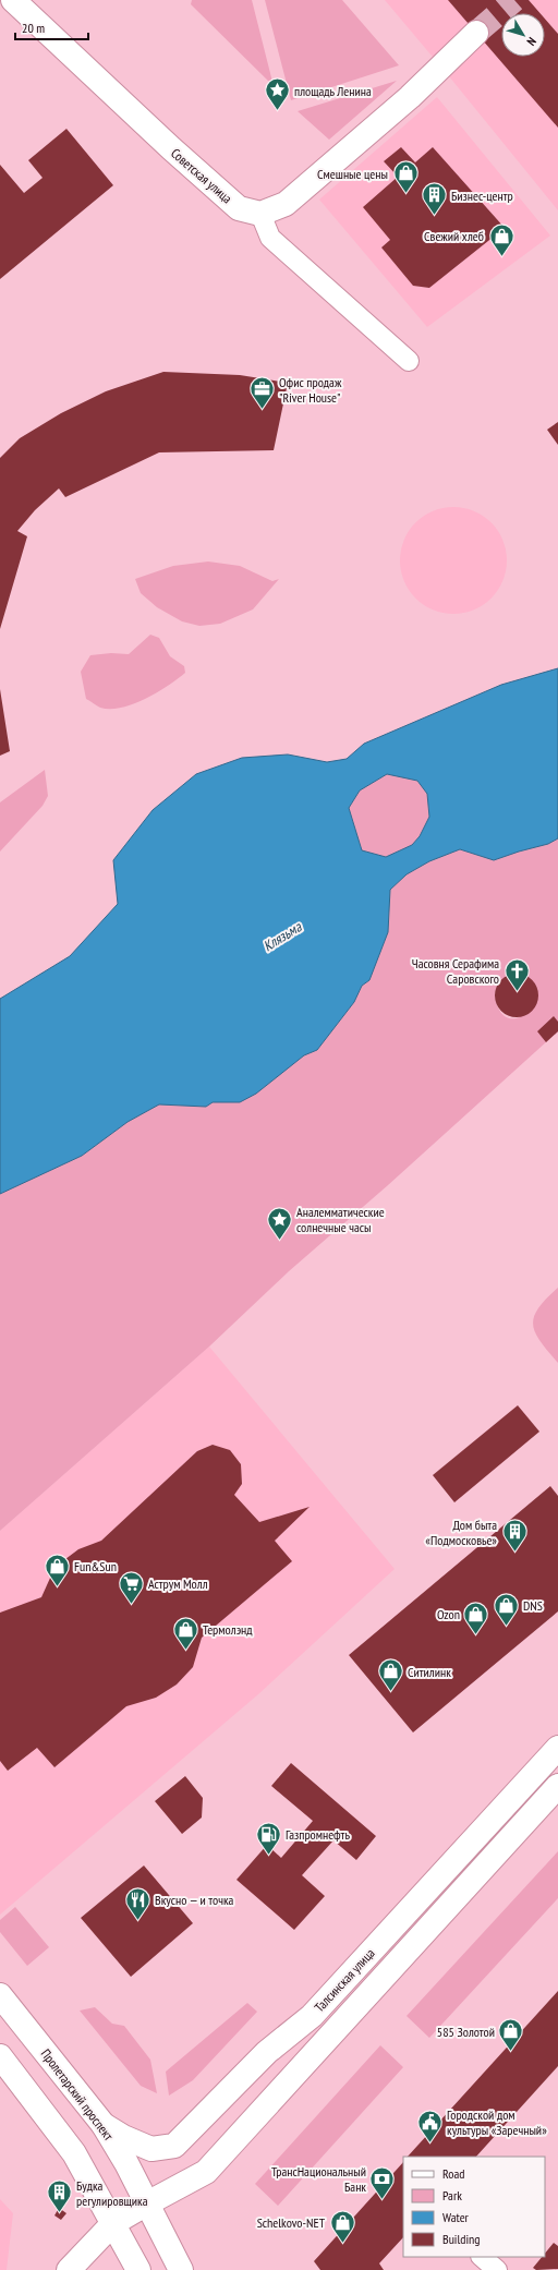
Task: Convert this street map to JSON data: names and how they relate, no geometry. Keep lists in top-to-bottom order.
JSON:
{
  "streets": {
    "main road": ["Советская улица", "Талсинская улица", "Пролетарский проспект"]
  },
  "crossings": [
    ["Талсинская улица", "Пролетарский проспект"]
  ],
  "water": ["Клязьма"],
  "places": {
    "place": ["площадь Ленина", "Аналемматические солнечные часы"],
    "shop": [
      "Смешные цены",
      "Свежий хлеб",
      "Fun&Sun",
      "DNS",
      "Ozon",
      "Термолэнд",
      "Ситилинк",
      "585 Золотой",
      "Schelkovo-NET"
    ],
    "building": ["Бизнес-центр", "Дом быта «Подмосковье»", "Будка регулировщика"],
    "office": ["Офис продаж \"River House\""],
    "church": ["Часовня Серафима Саровского"],
    "supermarket": ["Аструм Молл"],
    "fuel station": ["Газпромнефть"],
    "restaurant": ["Вкусно — и точка"],
    "public building": ["Городской дом культуры «Заречный»"],
    "bank": ["ТрансНациональный Банк"]
  },
  "legend": [
    "Road",
    "Park",
    "Water",
    "Building"
  ],
  "scale_bar": "20 m",
  "north": "bottom right"
}
